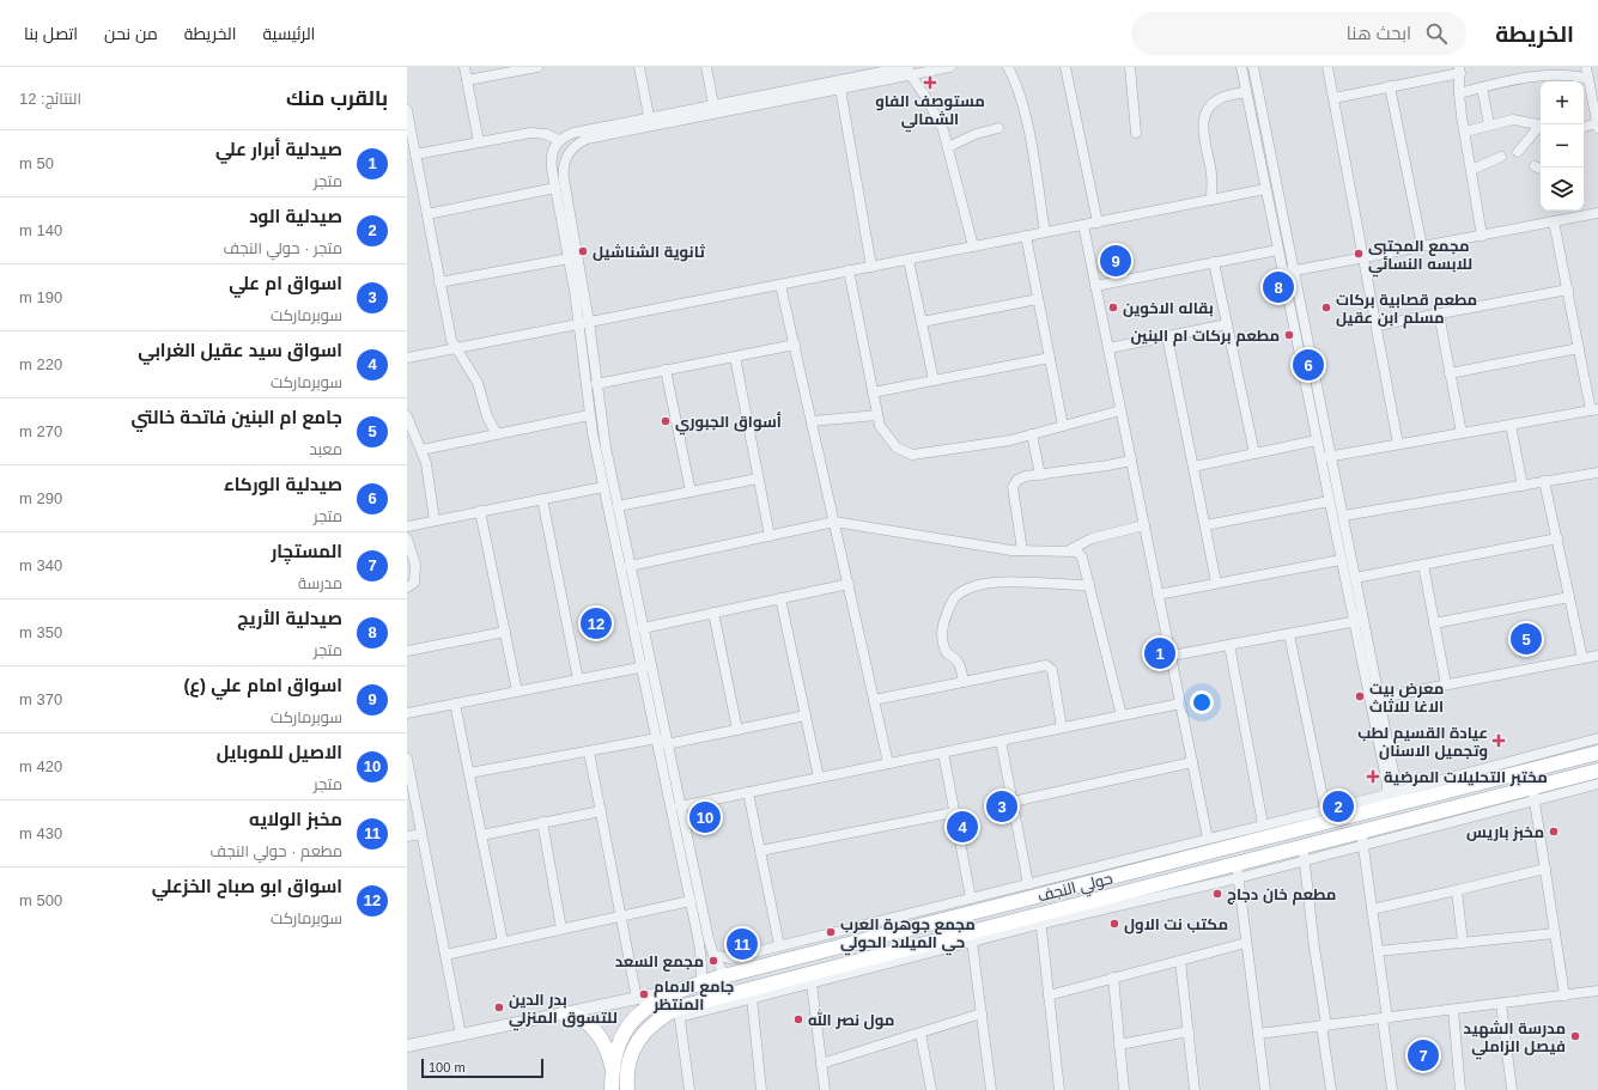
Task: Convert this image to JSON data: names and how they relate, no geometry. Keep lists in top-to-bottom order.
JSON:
{
  "streets": {
    "main road": ["حولي النجف"]
  },
  "places": {
    "health": ["مستوصف الفاو الشمالي", "عيادة القسيم لطب وتجميل الاسنان", "مختبر التحليلات المرضية"],
    "other": [
      "ثانوية الشناشيل",
      "مجمع المجتبى للابسه النسائي",
      "بقاله الاخوين",
      "مطعم قصابية بركات مسلم ابن عقيل",
      "مطعم بركات ام البنين",
      "أسواق الجبوري",
      "معرض بيت الاغا للاثاث",
      "مخبز باريس",
      "مطعم خان دجاج",
      "مكتب نت الاول",
      "مجمع جوهرة العرب حي الميلاد الحولي",
      "مجمع السعد",
      "جامع الامام المنتظر",
      "بدر الدين للتسوق المنزلي",
      "مول نصر الله",
      "مدرسة الشهيد فيصل الزاملي"
    ]
  },
  "scale_bar": "100 m",
  "page": {
    "header": "الخريطة",
    "search": "ابحث هنا",
    "nav": [
      "الرئيسية",
      "الخريطة",
      "من نحن",
      "اتصل بنا"
    ],
    "heading": ["بالقرب منك", "النتائج: 12"],
    "map_buttons": ["+", "−"],
    "list": [
      {
        "mark": "1",
        "name": "صيدلية أبرار علي",
        "note": "متجر",
        "value": "50 m"
      },
      {
        "mark": "2",
        "name": "صيدلية الود",
        "note": "متجر · حولي النجف",
        "value": "140 m"
      },
      {
        "mark": "3",
        "name": "اسواق ام علي",
        "note": "سوبرماركت",
        "value": "190 m"
      },
      {
        "mark": "4",
        "name": "اسواق سيد عقيل الغرابي",
        "note": "سوبرماركت",
        "value": "220 m"
      },
      {
        "mark": "5",
        "name": "جامع ام البنين فاتحة خالتي",
        "note": "معبد",
        "value": "270 m"
      },
      {
        "mark": "6",
        "name": "صيدلية الوركاء",
        "note": "متجر",
        "value": "290 m"
      },
      {
        "mark": "7",
        "name": "المستچار",
        "note": "مدرسة",
        "value": "340 m"
      },
      {
        "mark": "8",
        "name": "صيدلية الأريج",
        "note": "متجر",
        "value": "350 m"
      },
      {
        "mark": "9",
        "name": "اسواق امام علي (ع)",
        "note": "سوبرماركت",
        "value": "370 m"
      },
      {
        "mark": "10",
        "name": "الاصيل للموبايل",
        "note": "متجر",
        "value": "420 m"
      },
      {
        "mark": "11",
        "name": "مخبز الولايه",
        "note": "مطعم · حولي النجف",
        "value": "430 m"
      },
      {
        "mark": "12",
        "name": "اسواق ابو صباح الخزعلي",
        "note": "سوبرماركت",
        "value": "500 m"
      }
    ],
    "pins": [
      "9",
      "8",
      "6",
      "12",
      "5",
      "1",
      "2",
      "3",
      "10",
      "4",
      "11",
      "7"
    ],
    "scale": "100 m"
  }
}
